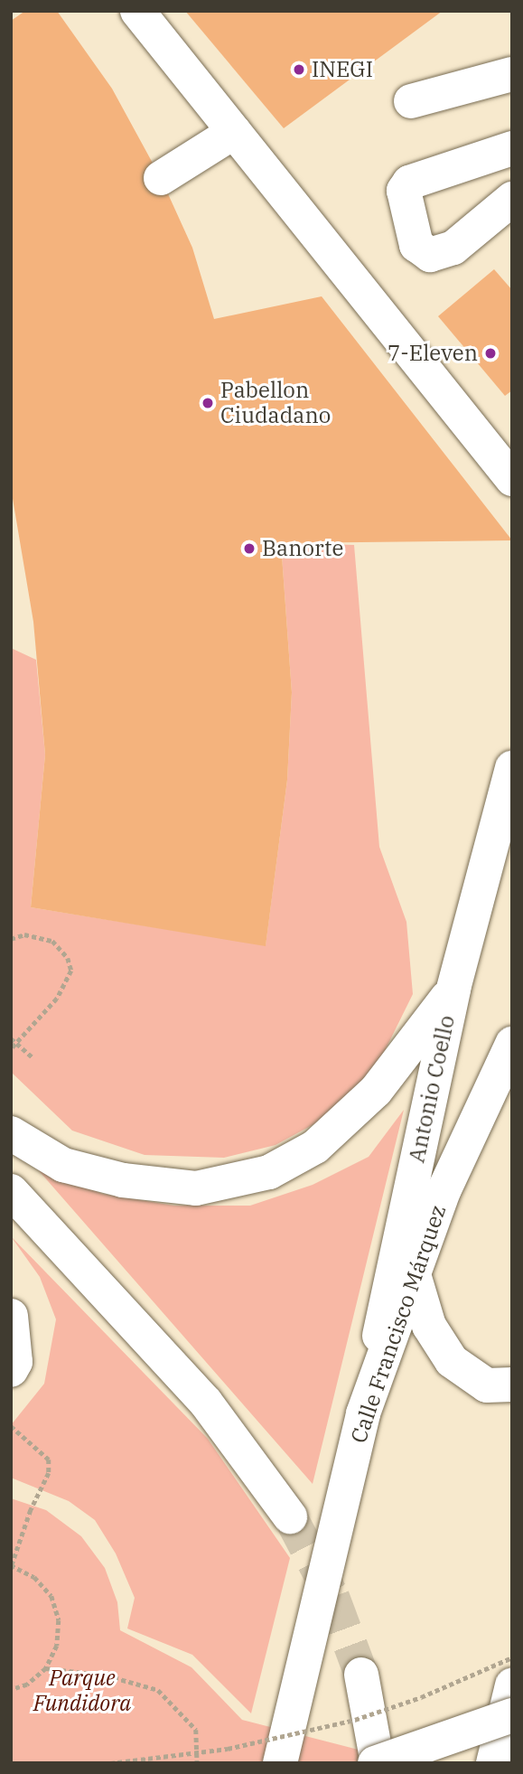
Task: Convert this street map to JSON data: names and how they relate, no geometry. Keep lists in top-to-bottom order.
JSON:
{
  "streets": {
    "main road": ["Antonio Coello", "Calle Francisco Márquez"]
  },
  "crossings": [
    ["Antonio Coello", "Calle Francisco Márquez"]
  ],
  "parks": ["Parque Fundidora"],
  "places": [
    "INEGI",
    "7-Eleven",
    "Pabellon Ciudadano",
    "Banorte"
  ]
}
